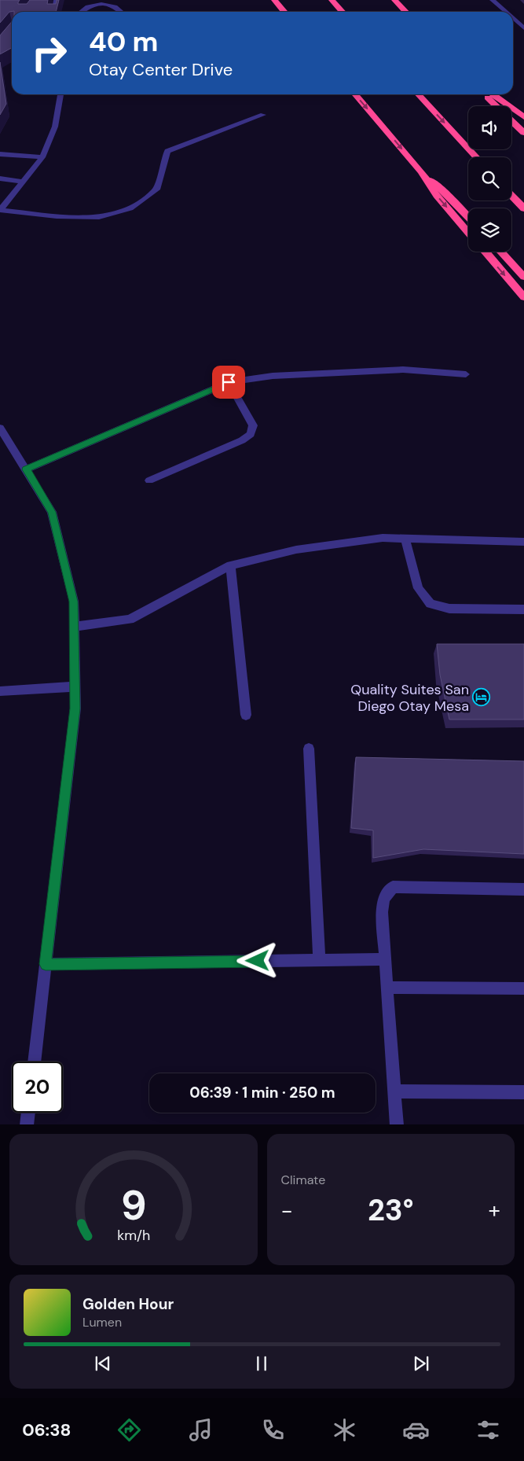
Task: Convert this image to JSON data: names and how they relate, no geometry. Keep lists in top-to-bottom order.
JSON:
{
  "places": {
    "hotel": ["Quality Suites San Diego Otay Mesa"]
  },
  "page": {
    "turn": ["40 m", "Otay Center Drive"],
    "limit": "20",
    "trip": "06:39 · 1 min · 250 m",
    "tile": "Climate",
    "heat": ["−", "23°", "+"],
    "song": ["Golden Hour", "Lumen"],
    "tabs": "06:38",
    "gauge": ["9", "km/h"]
  }
}
